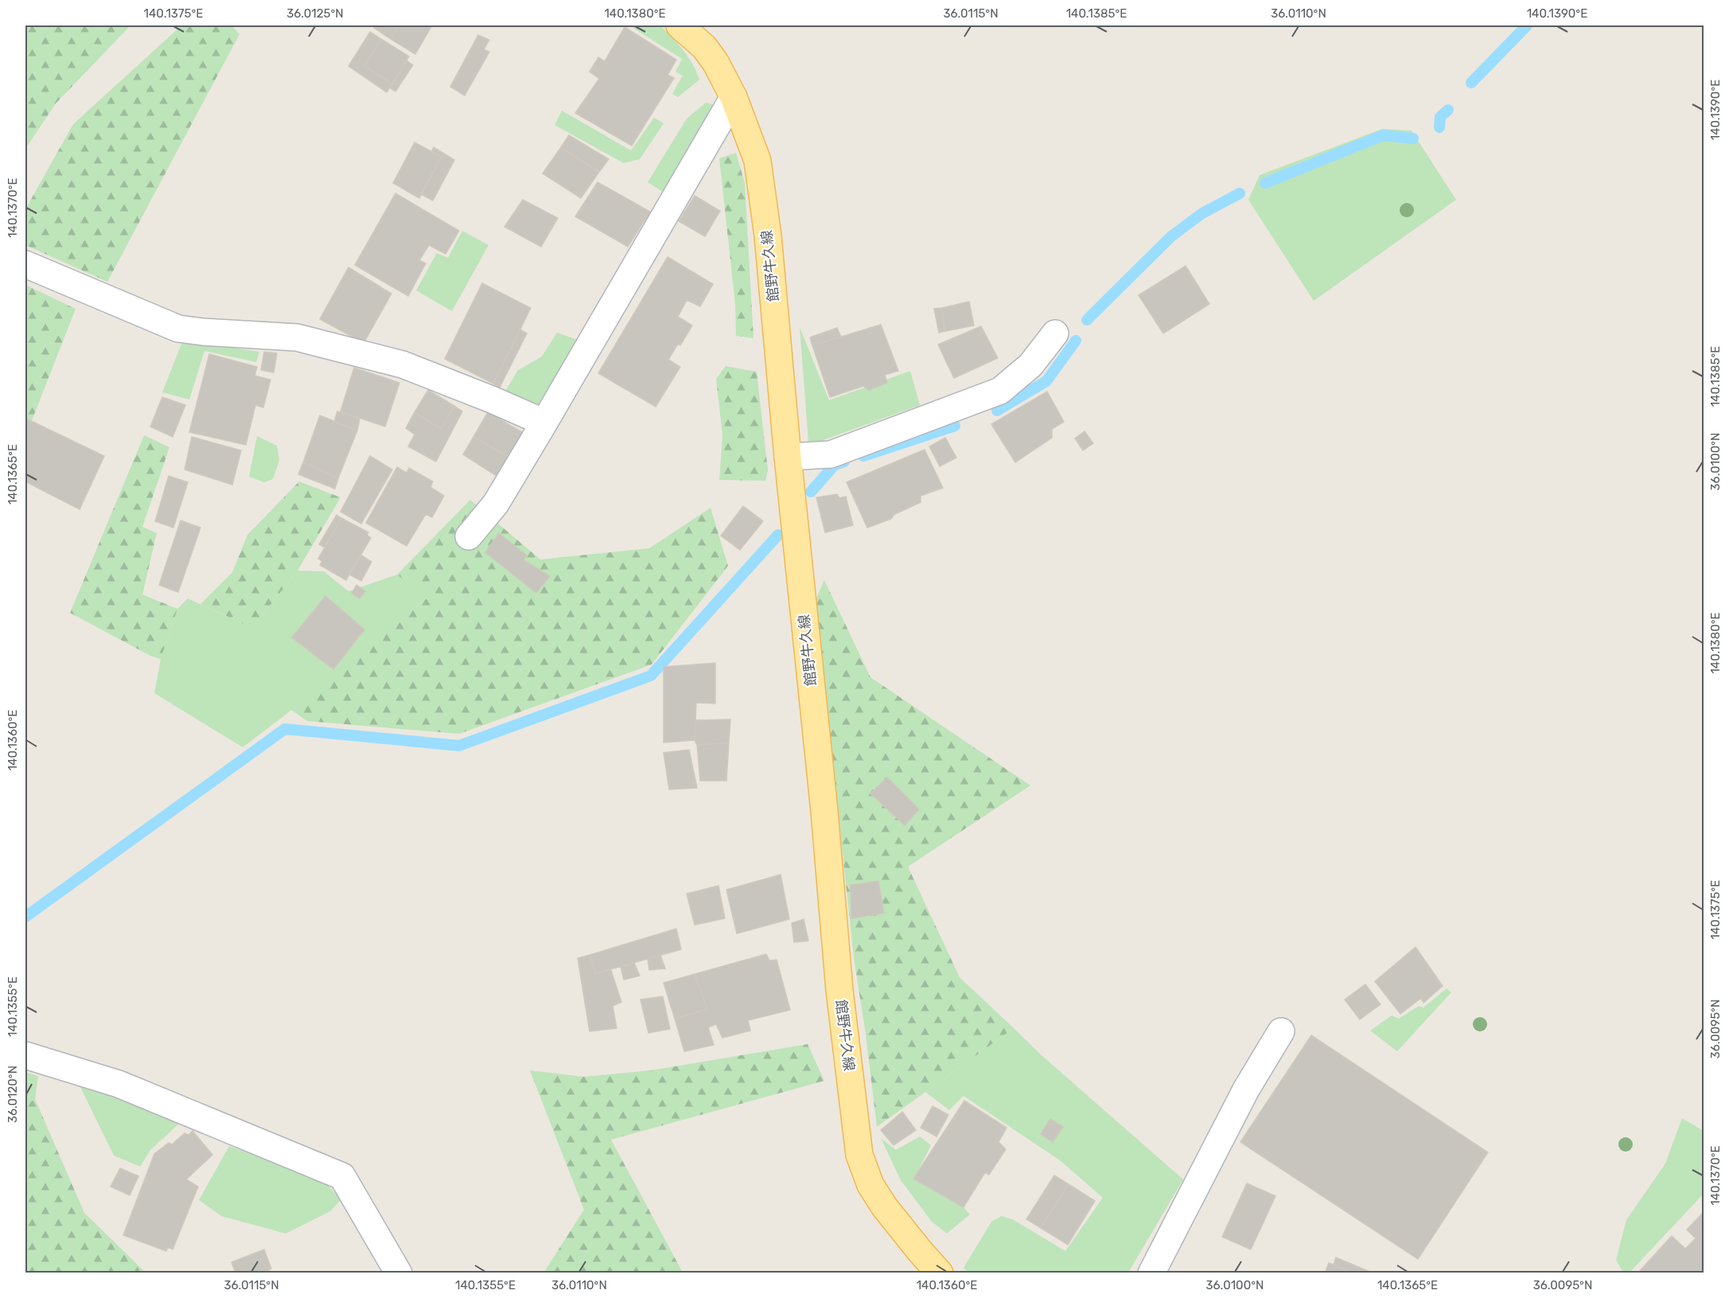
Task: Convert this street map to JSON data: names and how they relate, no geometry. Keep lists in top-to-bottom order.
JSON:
{
  "streets": {
    "main road": ["館野牛久線"]
  },
  "coordinates": [
    "140.1375°E",
    "36.0125°N",
    "140.1380°E",
    "36.0115°N",
    "140.1385°E",
    "36.0110°N",
    "140.1390°E",
    "140.1370°E",
    "36.0100°N",
    "140.1365°E",
    "140.1360°E",
    "140.1355°E",
    "36.0095°N",
    "36.0120°N"
  ]
}
